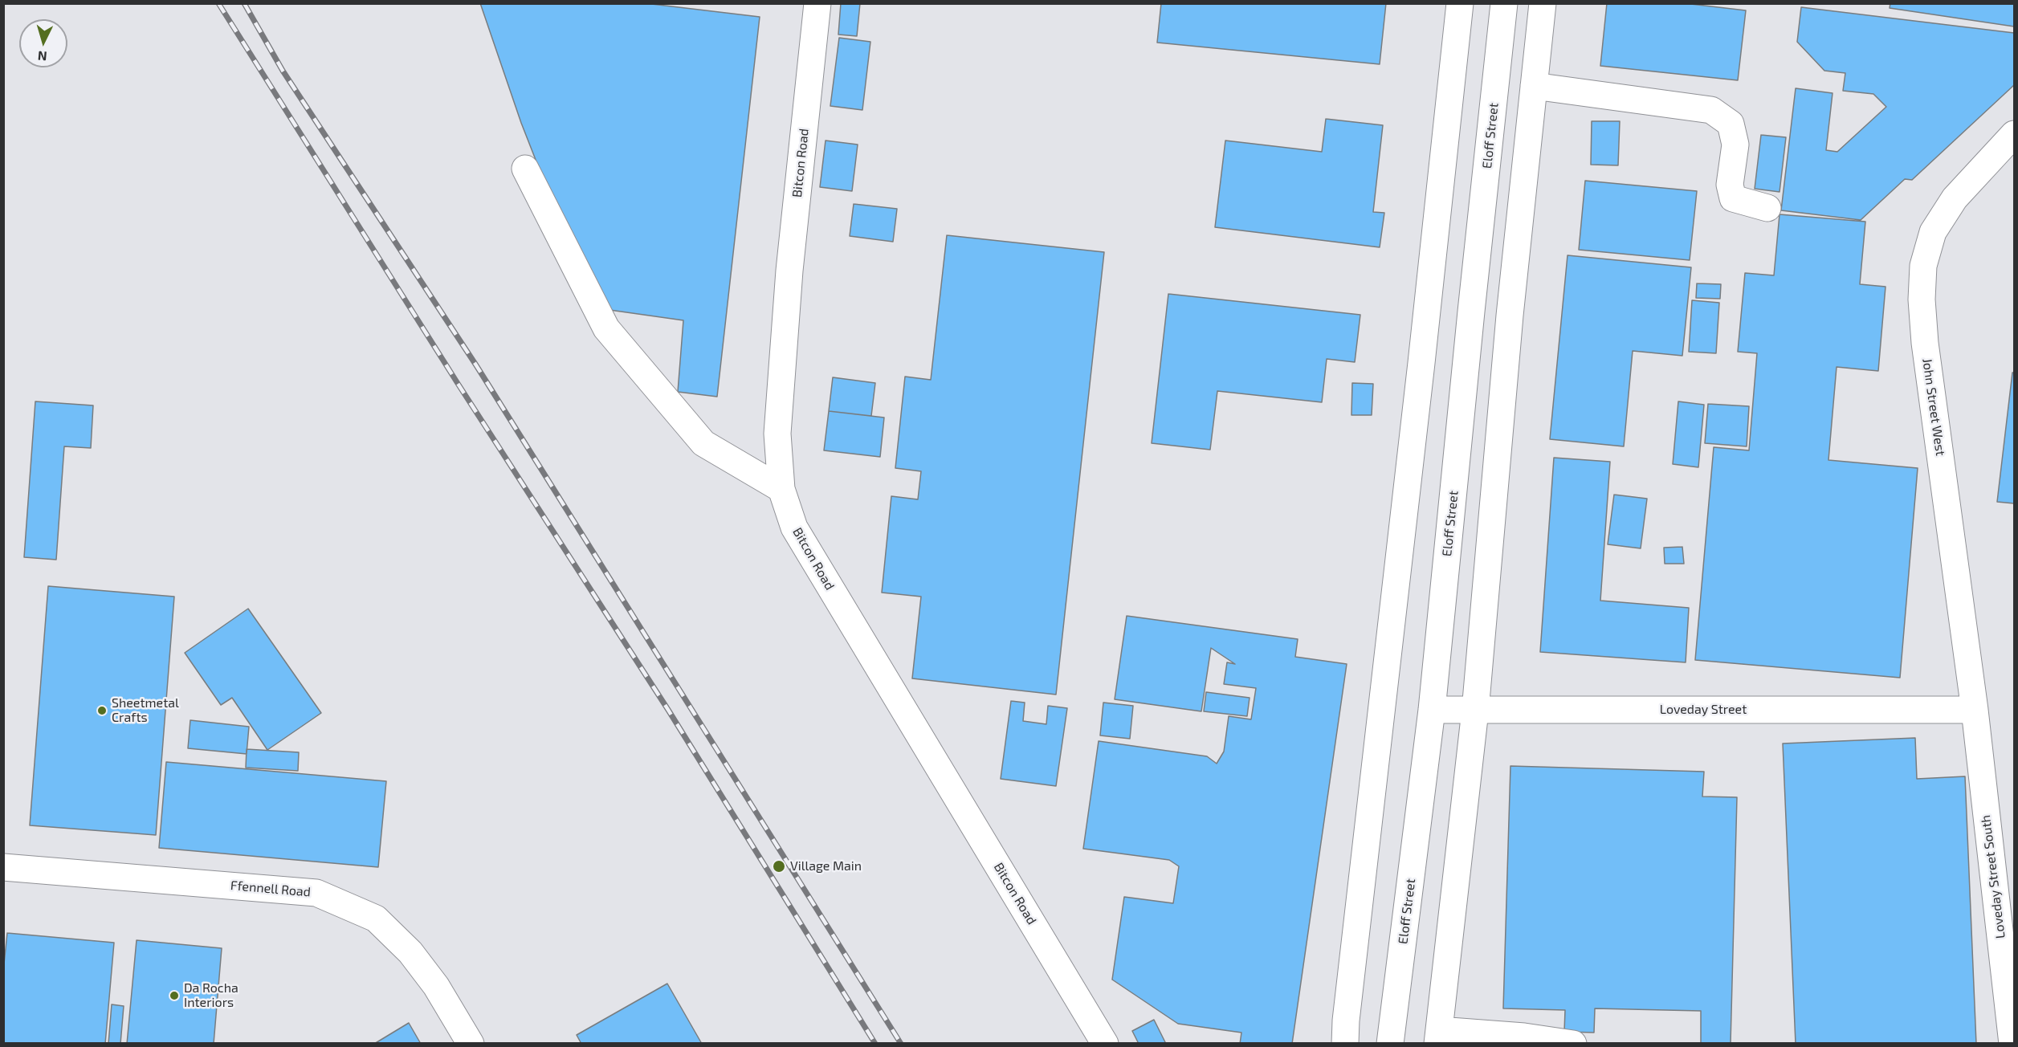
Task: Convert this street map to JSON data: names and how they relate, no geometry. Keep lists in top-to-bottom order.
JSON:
{
  "streets": {
    "street": [
      "Eloff Street",
      "Bitcon Road",
      "John Street West",
      "Loveday Street",
      "Loveday Street South",
      "Ffennell Road"
    ]
  },
  "crossings": [
    ["Eloff Street", "Loveday Street"],
    ["John Street West", "Loveday Street"],
    ["John Street West", "Loveday Street South"],
    ["Loveday Street", "Loveday Street South"]
  ],
  "places": ["Sheetmetal Crafts", "Village Main", "Da Rocha Interiors"],
  "north": "bottom"
}
